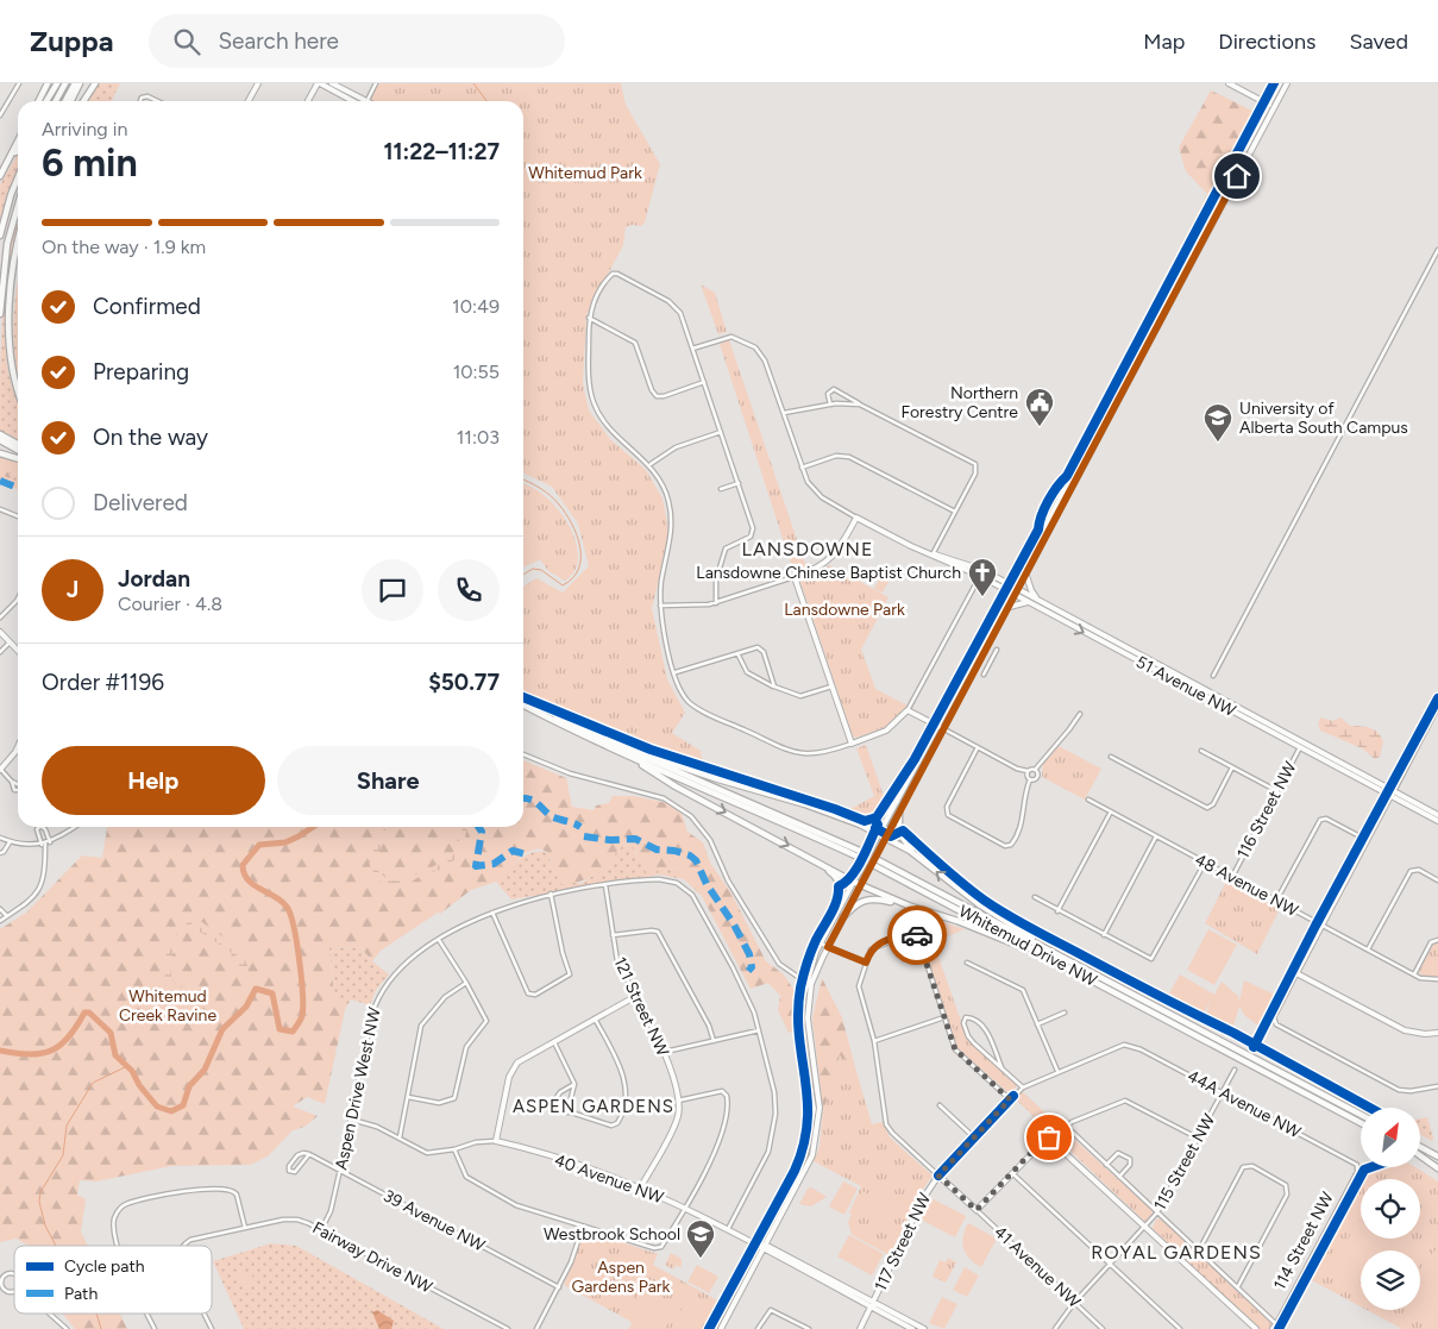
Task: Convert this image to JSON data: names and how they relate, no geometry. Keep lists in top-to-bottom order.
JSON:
{
  "streets": {
    "highway": ["Whitemud Drive NW"],
    "main road": [
      "51 Avenue NW",
      "121 Street NW",
      "40 Avenue NW",
      "117 Street NW",
      "41 Avenue NW"
    ],
    "street": [
      "116 Street NW",
      "48 Avenue NW",
      "Aspen Drive West NW",
      "44A Avenue NW",
      "115 Street NW",
      "39 Avenue NW",
      "114 Street NW",
      "Fairway Drive NW"
    ]
  },
  "crossings": [
    ["51 Avenue NW", "116 Street NW"],
    ["116 Street NW", "48 Avenue NW"],
    ["121 Street NW", "Aspen Drive West NW"],
    ["121 Street NW", "40 Avenue NW"],
    ["Aspen Drive West NW", "40 Avenue NW"],
    ["Aspen Drive West NW", "39 Avenue NW"],
    ["Aspen Drive West NW", "Fairway Drive NW"],
    ["44A Avenue NW", "115 Street NW"],
    ["44A Avenue NW", "114 Street NW"],
    ["44A Avenue NW", "117 Street NW"],
    ["115 Street NW", "41 Avenue NW"],
    ["40 Avenue NW", "117 Street NW"],
    ["117 Street NW", "41 Avenue NW"]
  ],
  "districts": ["LANSDOWNE", "ASPEN GARDENS", "ROYAL GARDENS"],
  "parks": [
    "Whitemud Park",
    "Lansdowne Park",
    "Whitemud Creek Ravine",
    "Aspen Gardens Park"
  ],
  "places": {
    "public building": ["Northern Forestry Centre"],
    "school or university": ["University of Alberta South Campus", "Westbrook School"],
    "church": ["Lansdowne Chinese Baptist Church"]
  },
  "legend": ["Cycle path", "Path"],
  "north": "top right",
  "page": {
    "header": "Zuppa",
    "search": "Search here",
    "nav": ["Map", "Directions", "Saved"],
    "heading": ["6 min", "Arriving in", "11:22–11:27"],
    "panel": [
      "Jordan",
      "Courier · 4.8",
      "Order #1196",
      "$50.77"
    ],
    "bar": "On the way · 1.9 km",
    "list": [
      ["Confirmed", "10:49"],
      ["Preparing", "10:55"],
      ["On the way", "11:03"],
      "Delivered"
    ],
    "round": "J",
    "buttons": ["Help", "Share"]
  }
}
